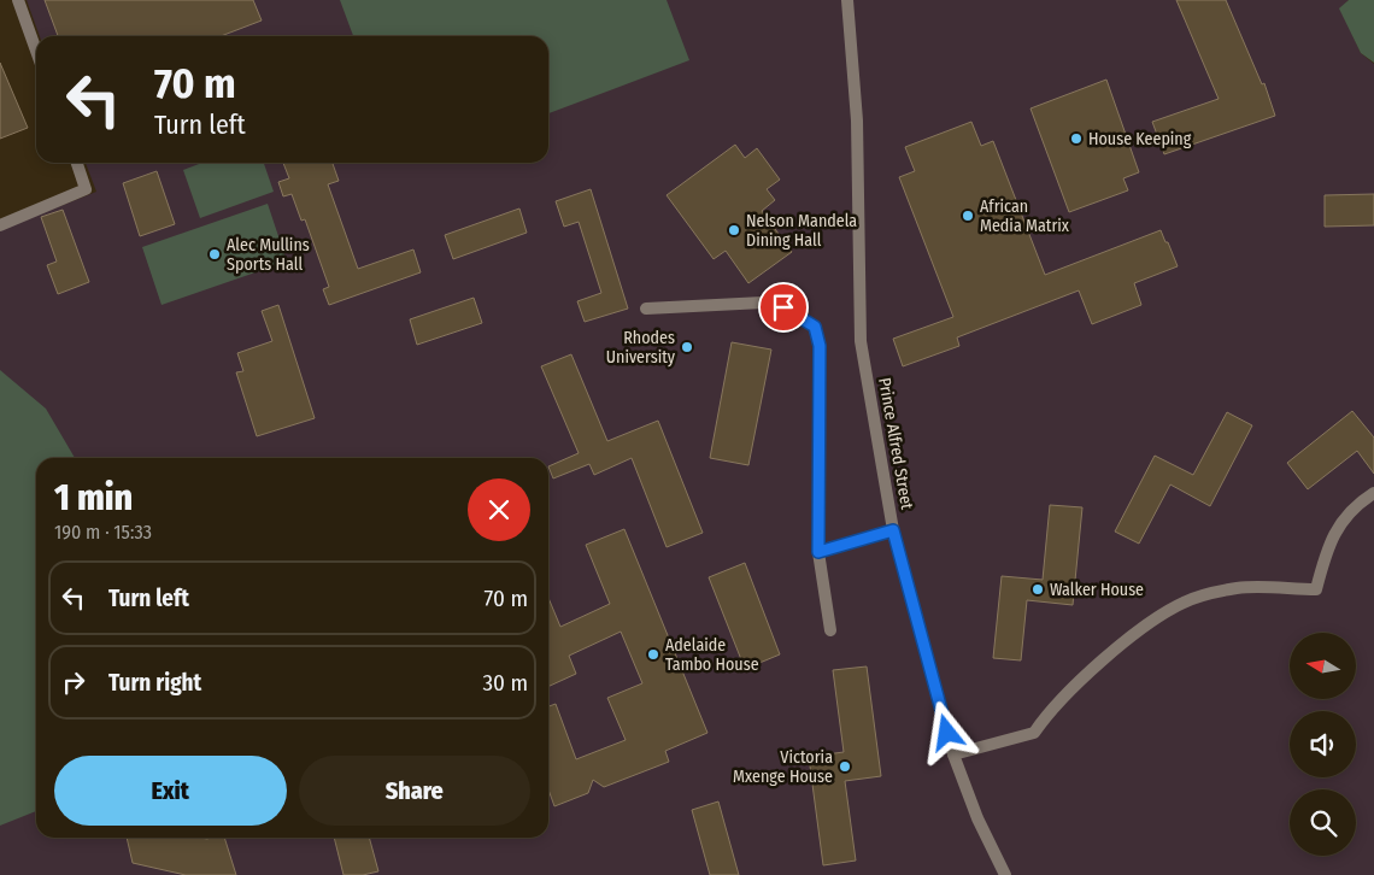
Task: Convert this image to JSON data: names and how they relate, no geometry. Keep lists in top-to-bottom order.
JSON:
{
  "streets": {
    "street": ["Prince Alfred Street"]
  },
  "places": [
    "House Keeping",
    "African Media Matrix",
    "Nelson Mandela Dining Hall",
    "Alec Mullins Sports Hall",
    "Rhodes University",
    "Walker House",
    "Adelaide Tambo House",
    "Victoria Mxenge House"
  ],
  "north": "left",
  "page": {
    "turn": ["70 m", "Turn left"],
    "heading": ["1 min", "190 m · 15:33"],
    "list": [
      {
        "name": "Turn left",
        "value": "70 m"
      },
      {
        "name": "Turn right",
        "value": "30 m"
      }
    ],
    "buttons": ["Exit", "Share"]
  }
}
